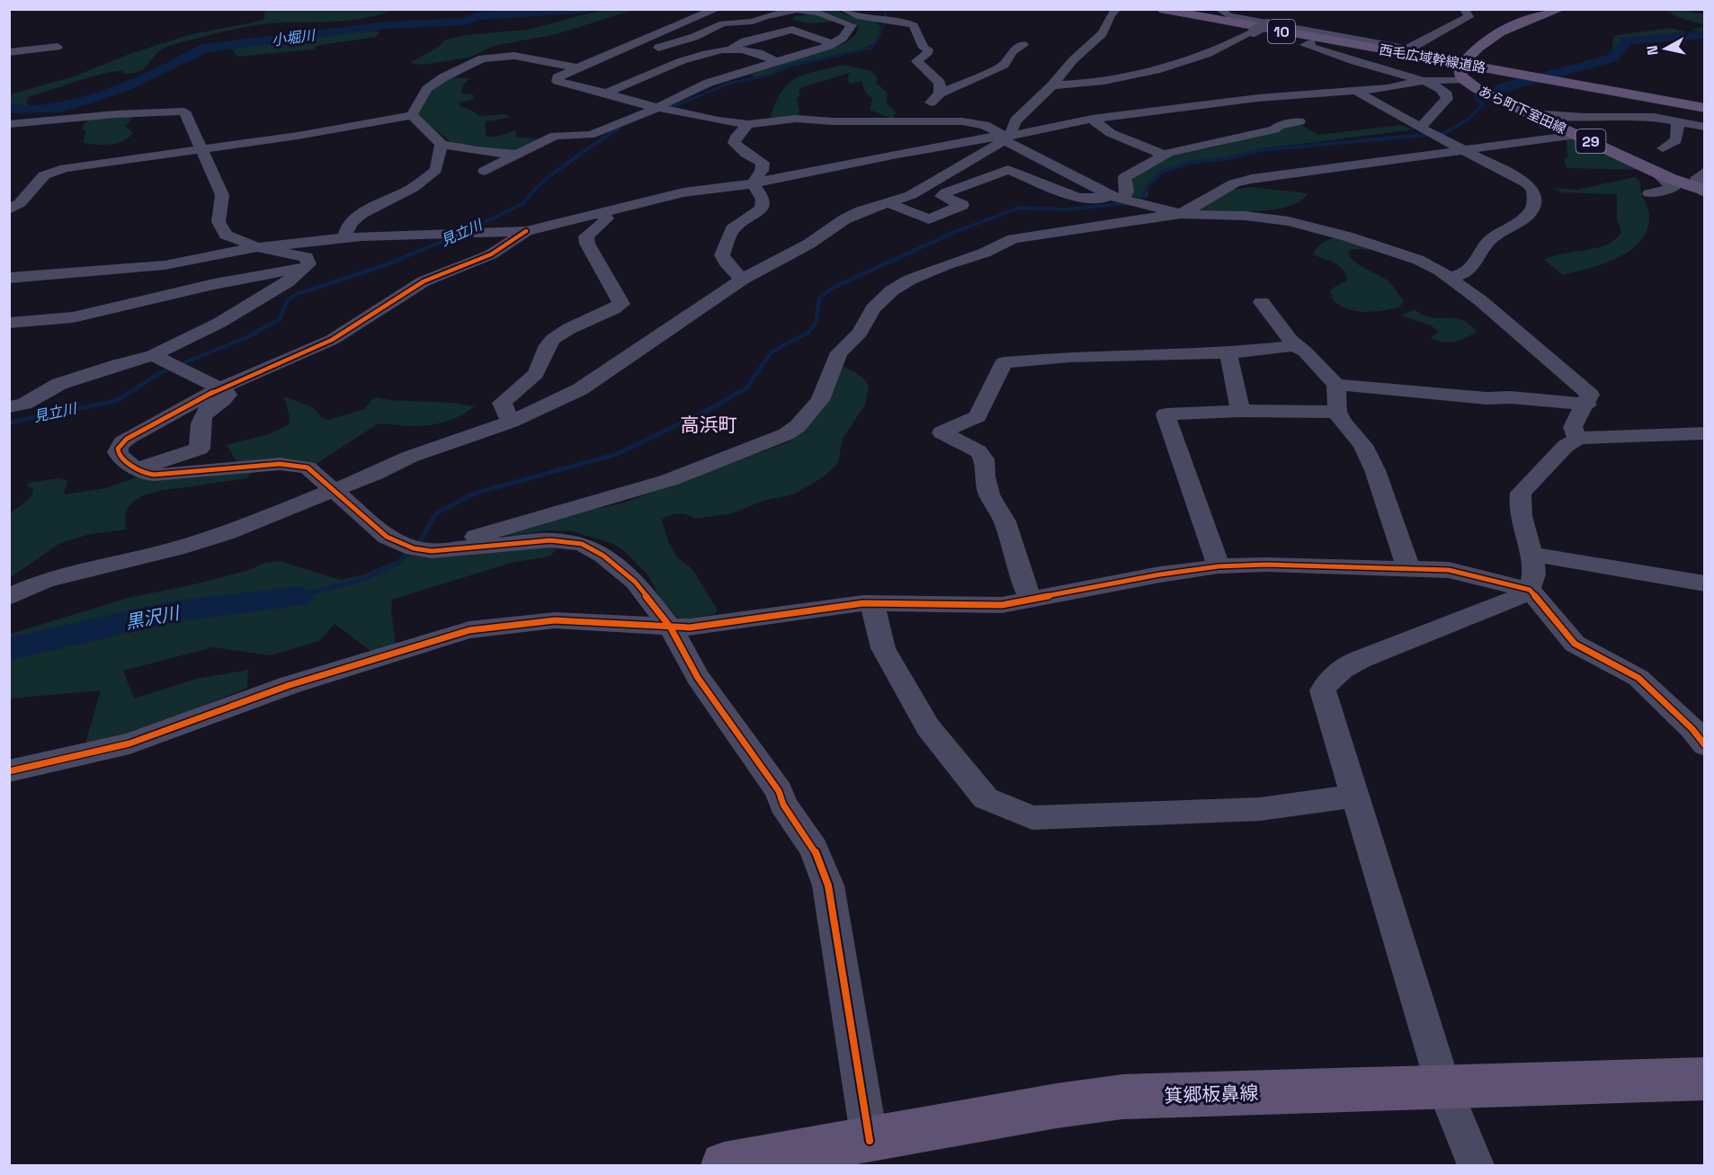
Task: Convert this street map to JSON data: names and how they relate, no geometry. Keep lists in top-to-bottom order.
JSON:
{
  "streets": {
    "main road": [
      "10",
      "西毛広域幹線道路",
      "あら町下室田線",
      "29",
      "箕郷板鼻線"
    ]
  },
  "crossings": [
    ["西毛広域幹線道路", "あら町下室田線"]
  ],
  "districts": ["高浜町"],
  "water": ["小堀川", "見立川", "黒沢川"],
  "north": "left"
}
